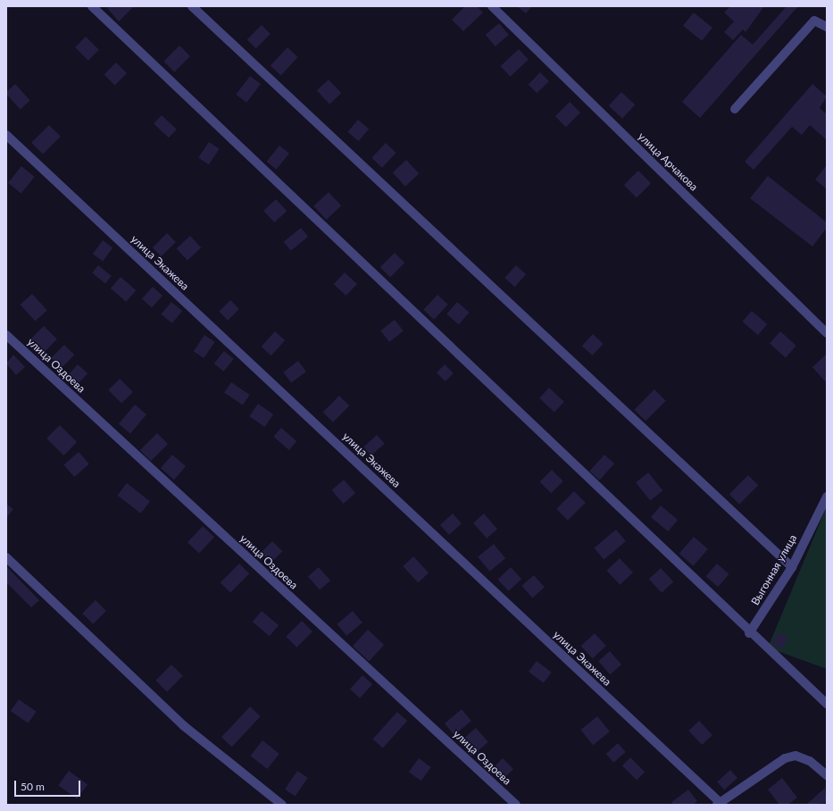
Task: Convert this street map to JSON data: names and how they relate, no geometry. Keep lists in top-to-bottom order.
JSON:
{
  "streets": {
    "street": [
      "улица Арчакова",
      "улица Экажева",
      "улица Оздоева",
      "Выгонная улица"
    ]
  },
  "scale_bar": "50 m"
}
